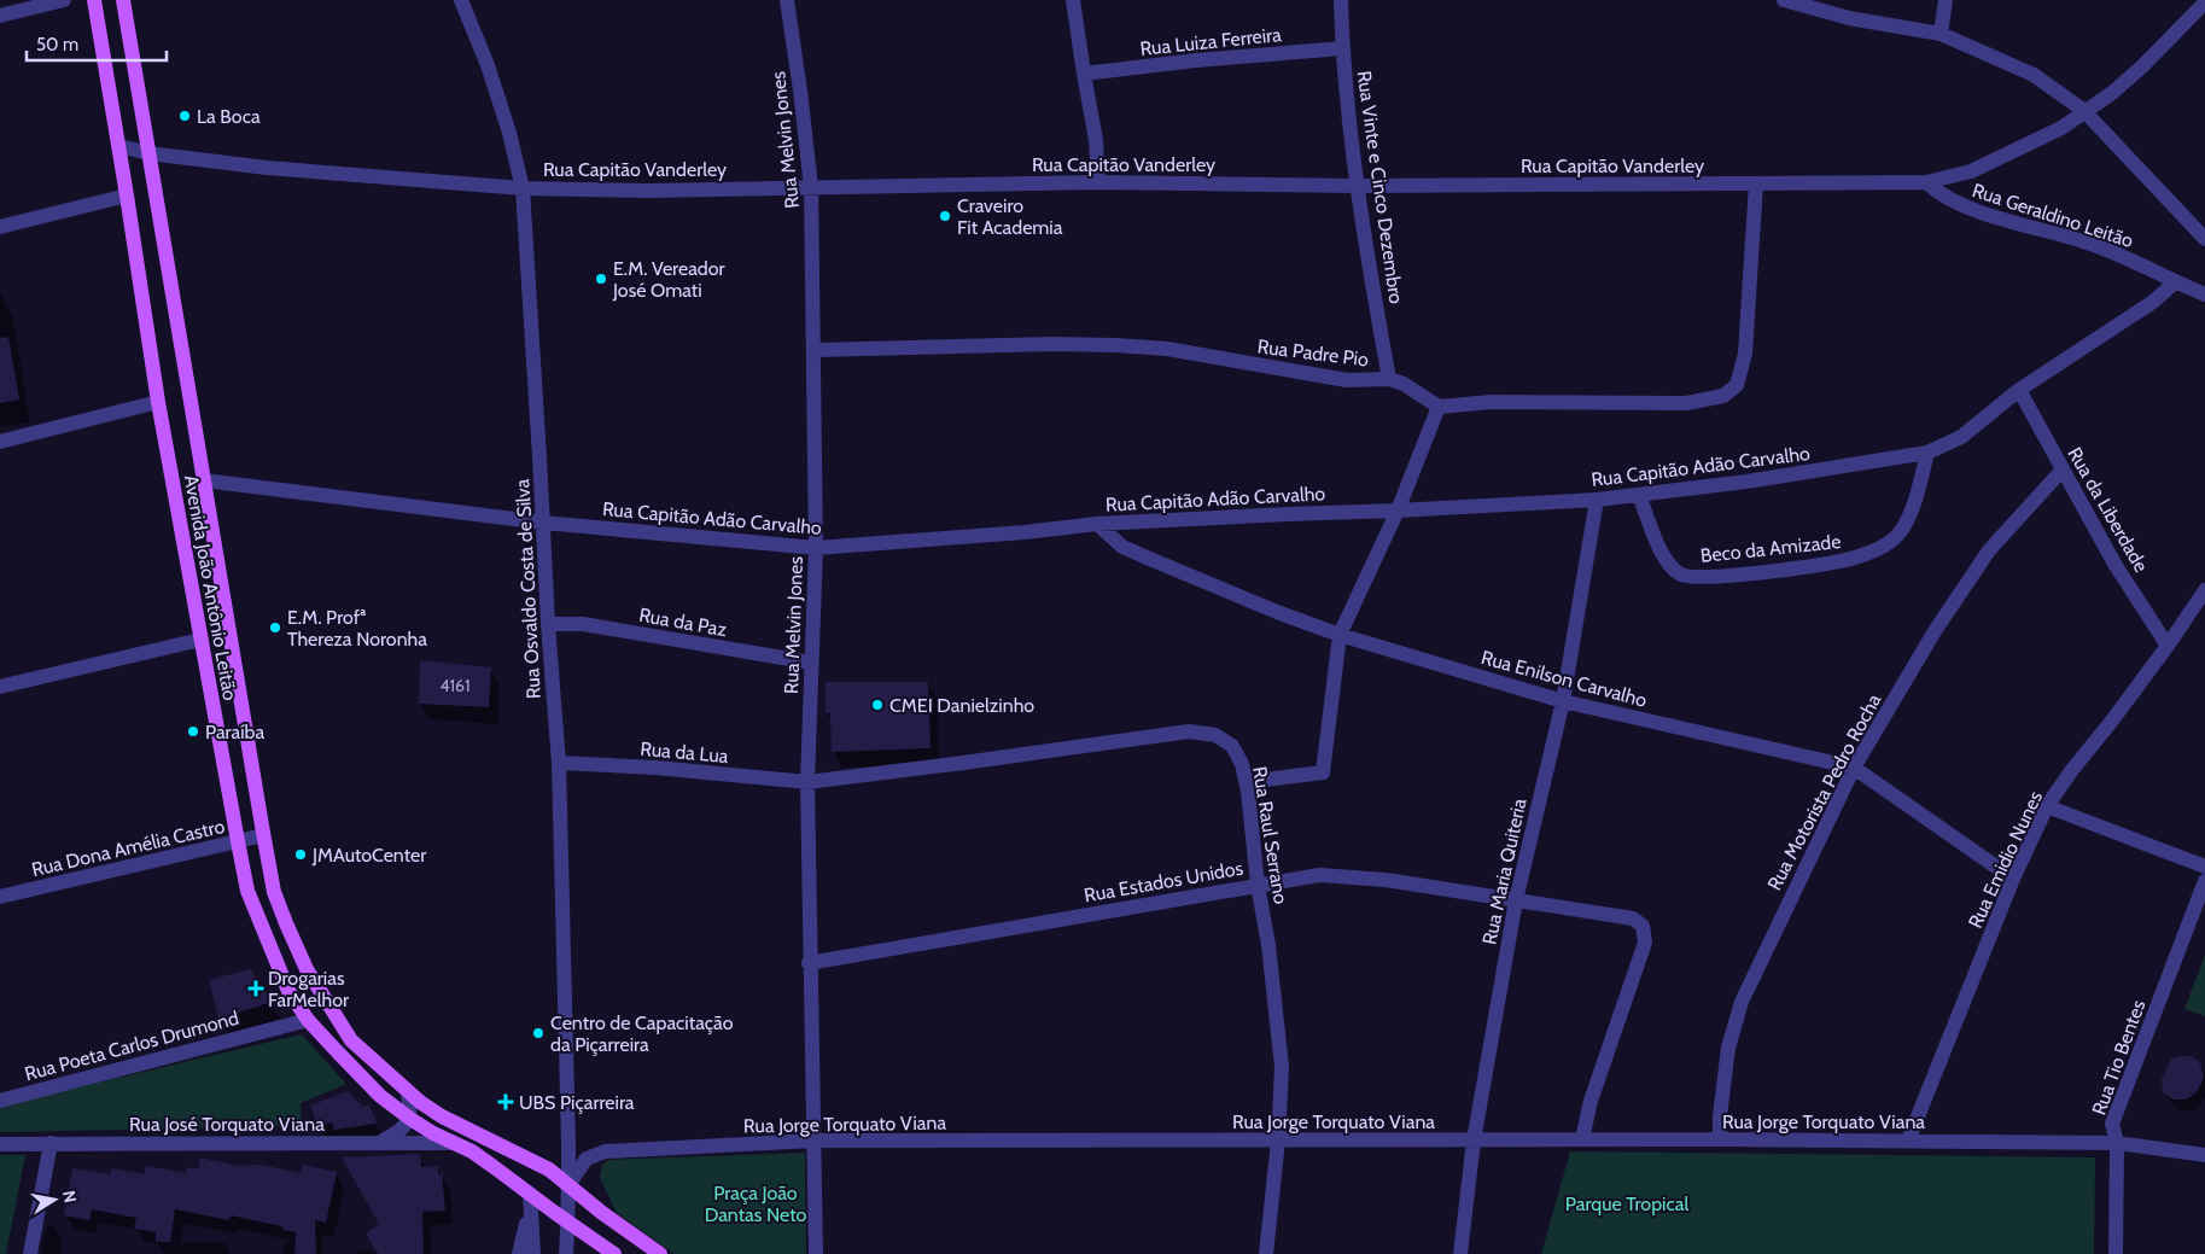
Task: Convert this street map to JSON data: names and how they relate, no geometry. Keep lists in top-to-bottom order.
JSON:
{
  "streets": {
    "main road": ["Avenida João Antônio Leitão"],
    "street": [
      "Rua Luiza Ferreira",
      "Rua Melvin Jones",
      "Rua Capitão Vanderley",
      "Rua Vinte e Cinco Dezembro",
      "Rua Geraldino Leitão",
      "Rua Padre Pio",
      "Rua Capitão Adão Carvalho",
      "Rua da Liberdade",
      "Beco da Amizade",
      "Rua Osvaldo Costa de Silva",
      "Rua da Paz",
      "Rua Enilson Carvalho",
      "Rua da Lua",
      "Rua Motorista Pedro Rocha",
      "Rua Raul Serrano",
      "Rua Dona Amélia Castro",
      "Rua Emidio Nunes",
      "Rua Maria Quiteria",
      "Rua Estados Unidos",
      "Rua Poeta Carlos Drumond",
      "Rua Tio Bentes",
      "Rua Jorge Torquato Viana",
      "Rua José Torquato Viana"
    ]
  },
  "crossings": [
    ["Rua Luiza Ferreira", "Rua Vinte e Cinco Dezembro"],
    ["Rua Melvin Jones", "Rua Capitão Vanderley"],
    ["Rua Melvin Jones", "Rua Padre Pio"],
    ["Rua Melvin Jones", "Rua Capitão Adão Carvalho"],
    ["Rua Melvin Jones", "Rua da Paz"],
    ["Rua Melvin Jones", "Rua da Lua"],
    ["Rua Melvin Jones", "Rua Raul Serrano"],
    ["Rua Melvin Jones", "Rua Estados Unidos"],
    ["Rua Melvin Jones", "Rua Jorge Torquato Viana"],
    ["Rua Capitão Vanderley", "Rua Vinte e Cinco Dezembro"],
    ["Rua Capitão Vanderley", "Rua Geraldino Leitão"],
    ["Rua Capitão Vanderley", "Avenida João Antônio Leitão"],
    ["Rua Capitão Vanderley", "Rua Osvaldo Costa de Silva"],
    ["Rua Vinte e Cinco Dezembro", "Rua Padre Pio"],
    ["Rua Geraldino Leitão", "Rua Capitão Adão Carvalho"],
    ["Rua Capitão Adão Carvalho", "Rua da Liberdade"],
    ["Rua Capitão Adão Carvalho", "Beco da Amizade"],
    ["Rua Capitão Adão Carvalho", "Avenida João Antônio Leitão"],
    ["Rua Capitão Adão Carvalho", "Rua Osvaldo Costa de Silva"],
    ["Rua Capitão Adão Carvalho", "Rua Enilson Carvalho"],
    ["Rua Capitão Adão Carvalho", "Rua Maria Quiteria"],
    ["Rua da Liberdade", "Rua Motorista Pedro Rocha"],
    ["Rua da Liberdade", "Rua Emidio Nunes"],
    ["Avenida João Antônio Leitão", "Rua Osvaldo Costa de Silva"],
    ["Avenida João Antônio Leitão", "Rua Dona Amélia Castro"],
    ["Avenida João Antônio Leitão", "Rua Poeta Carlos Drumond"],
    ["Avenida João Antônio Leitão", "Rua Jorge Torquato Viana"],
    ["Avenida João Antônio Leitão", "Rua José Torquato Viana"],
    ["Rua Osvaldo Costa de Silva", "Rua da Paz"],
    ["Rua Osvaldo Costa de Silva", "Rua da Lua"],
    ["Rua Osvaldo Costa de Silva", "Rua Jorge Torquato Viana"],
    ["Rua Enilson Carvalho", "Rua Motorista Pedro Rocha"],
    ["Rua Enilson Carvalho", "Rua Emidio Nunes"],
    ["Rua Enilson Carvalho", "Rua Maria Quiteria"],
    ["Rua da Lua", "Rua Raul Serrano"],
    ["Rua Motorista Pedro Rocha", "Rua Jorge Torquato Viana"],
    ["Rua Raul Serrano", "Rua Estados Unidos"],
    ["Rua Raul Serrano", "Rua Jorge Torquato Viana"],
    ["Rua Emidio Nunes", "Rua Jorge Torquato Viana"],
    ["Rua Maria Quiteria", "Rua Estados Unidos"],
    ["Rua Maria Quiteria", "Rua Jorge Torquato Viana"],
    ["Rua Estados Unidos", "Rua Jorge Torquato Viana"],
    ["Rua Tio Bentes", "Rua Jorge Torquato Viana"]
  ],
  "parks": ["Praça João Dantas Neto", "Parque Tropical"],
  "places": {
    "other": [
      "La Boca",
      "Craveiro Fit Academia",
      "E.M. Vereador José Omati",
      "E.M. Profª Thereza Noronha",
      "CMEI Danielzinho",
      "Paraíba",
      "JMAutoCenter",
      "Centro de Capacitação da Piçarreira"
    ],
    "health": ["Drogarias FarMelhor", "UBS Piçarreira"]
  },
  "house_numbers": ["4161"],
  "scale_bar": "50 m",
  "north": "right"
}
